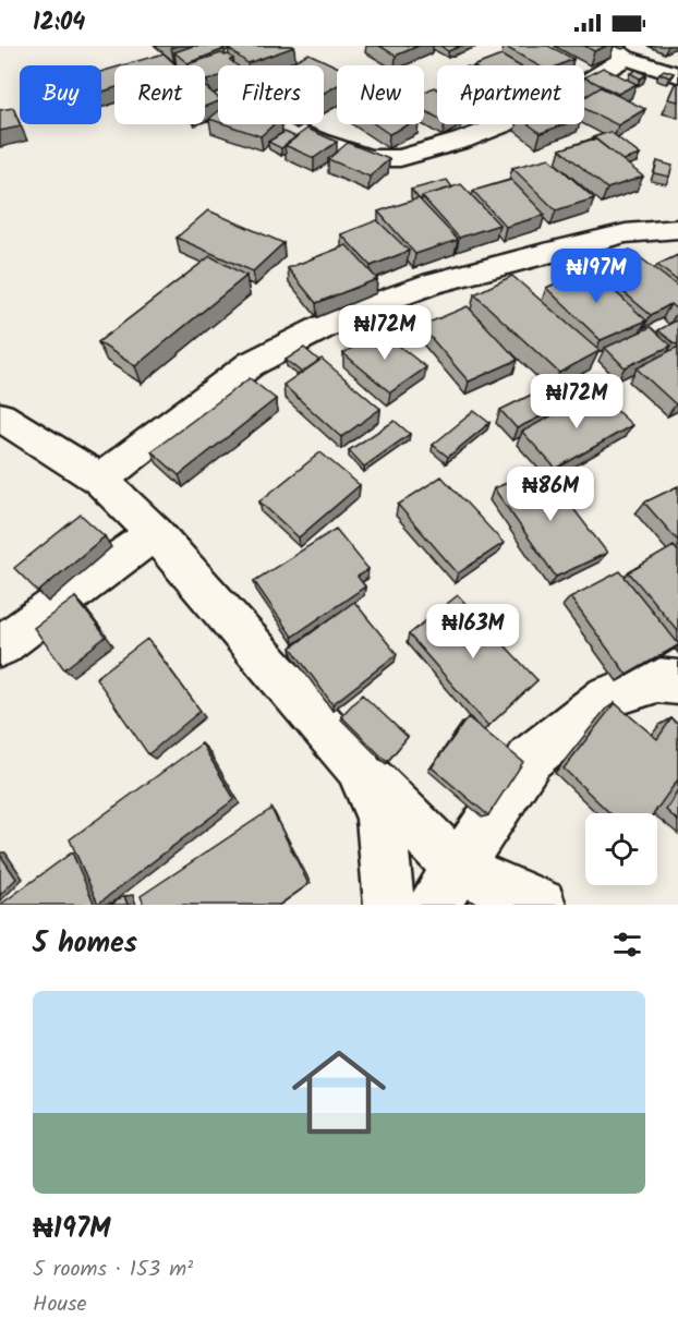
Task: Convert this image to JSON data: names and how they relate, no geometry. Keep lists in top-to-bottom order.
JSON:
{
  "page": {
    "status": "12:04",
    "chip": [
      "Buy",
      "Rent",
      "Filters",
      "New",
      "Apartment"
    ],
    "price": [
      "₦197M",
      "₦172M",
      "₦172M",
      "₦86M",
      "₦163M"
    ],
    "heading": "5 homes",
    "list": [
      {
        "name": "₦197M",
        "note": "5 rooms · 153 m² · House"
      }
    ]
  }
}
